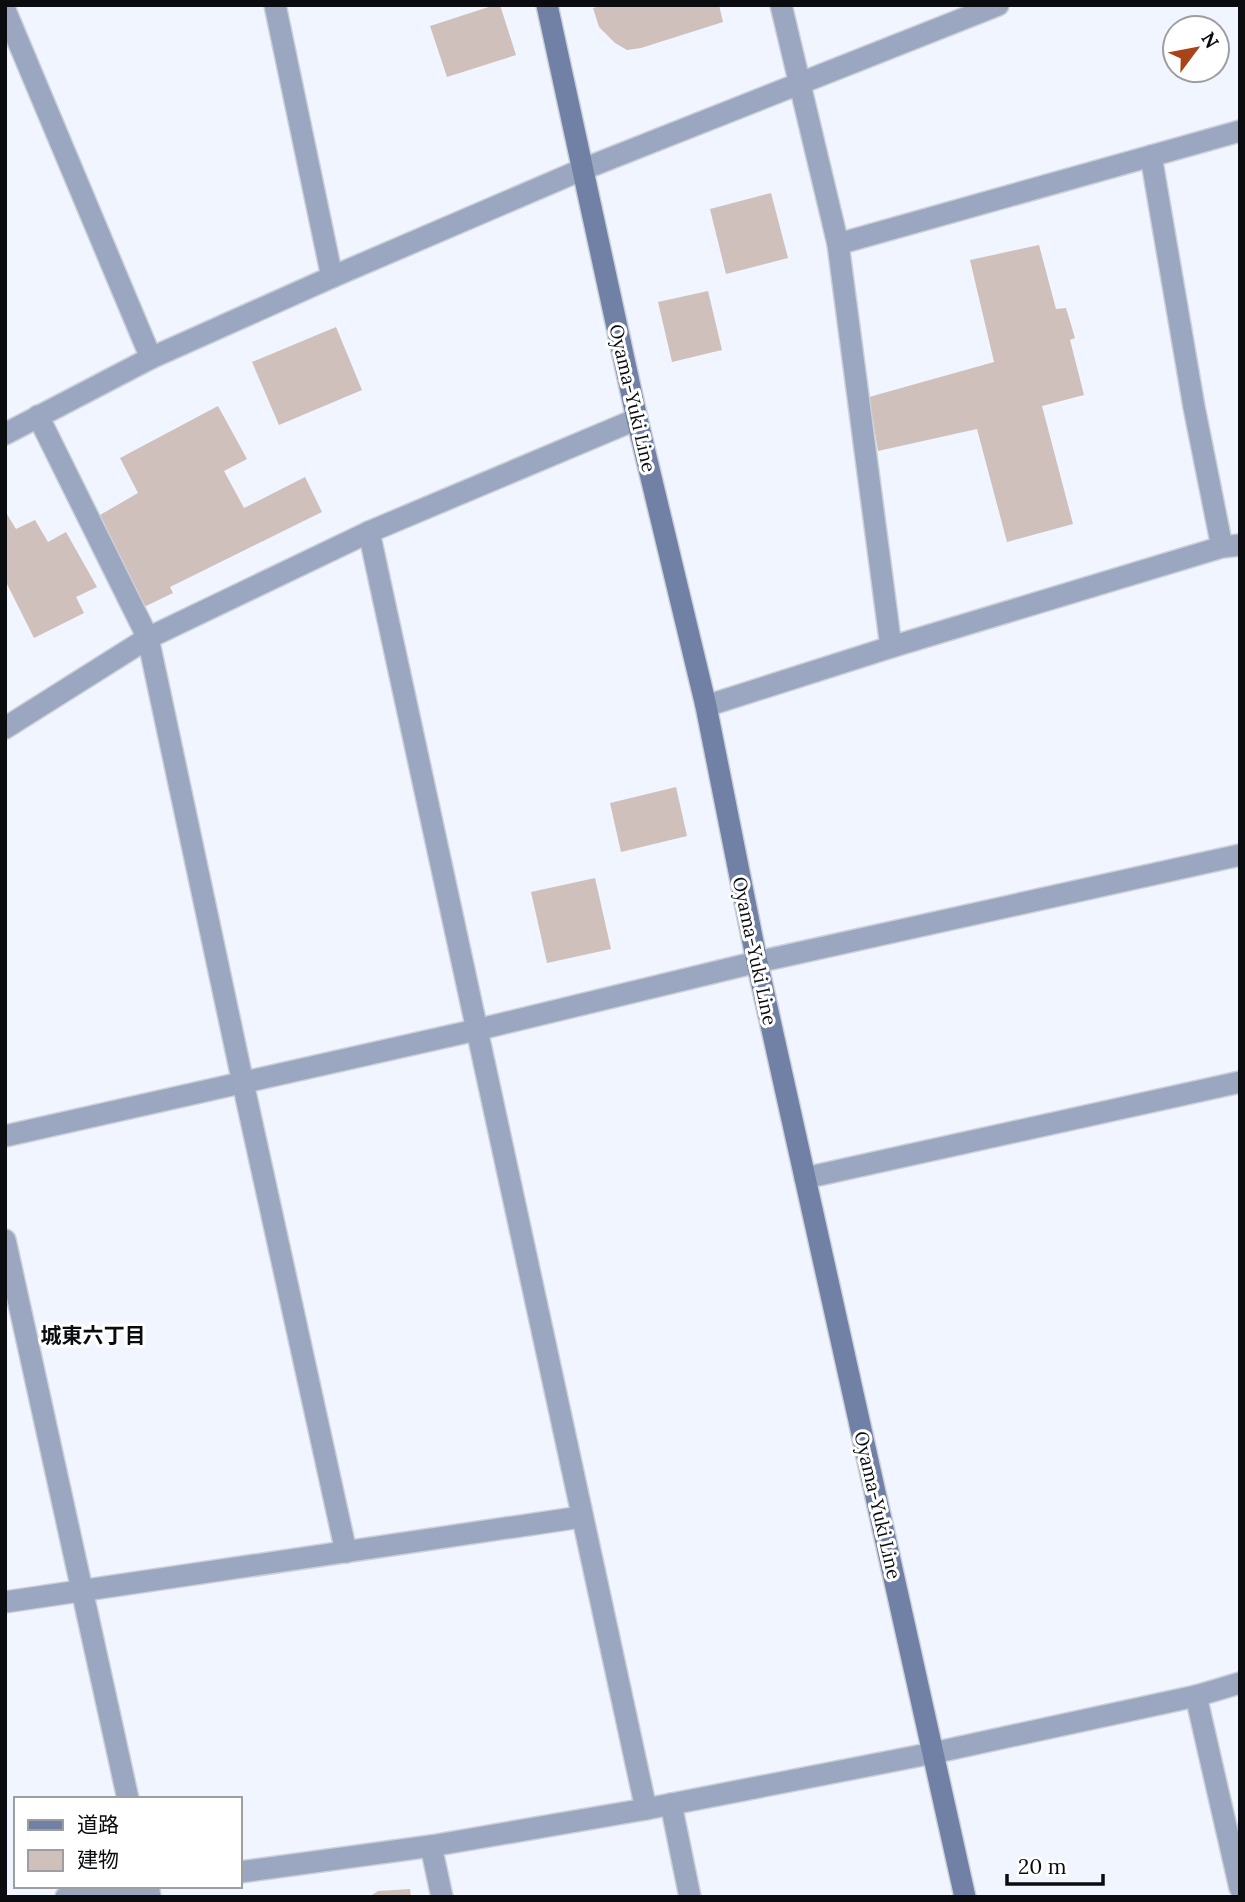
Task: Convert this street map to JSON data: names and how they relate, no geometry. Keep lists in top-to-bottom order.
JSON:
{
  "streets": {
    "main road": ["Oyama-Yuki Line"]
  },
  "districts": ["城東六丁目"],
  "legend": ["道路", "建物"],
  "scale_bar": "20 m",
  "north": "top right"
}
